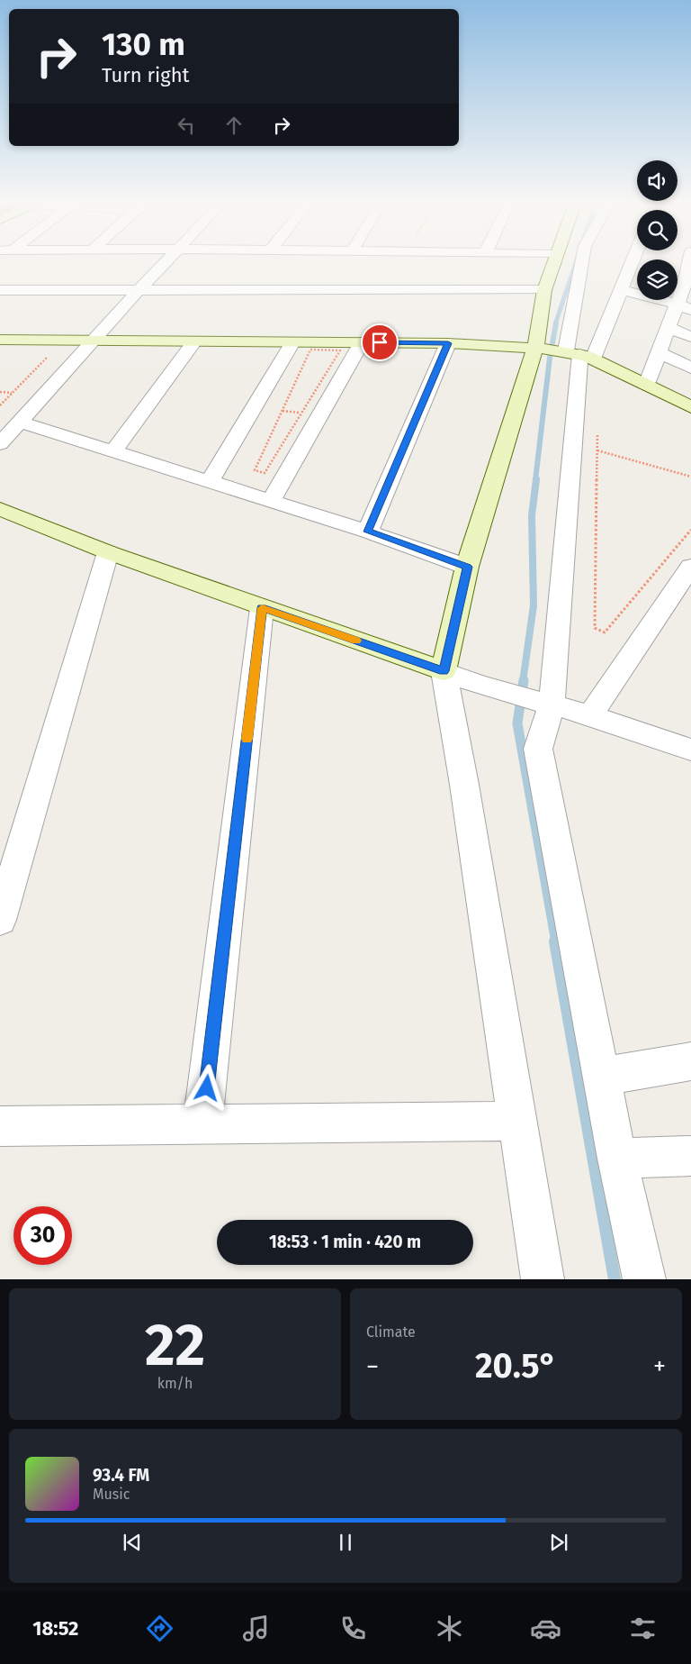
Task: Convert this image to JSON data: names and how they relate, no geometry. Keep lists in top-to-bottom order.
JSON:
{
  "page": {
    "turn": ["130 m", "Turn right"],
    "limit": "30",
    "trip": "18:53 · 1 min · 420 m",
    "tile": [
      ["22", "km/h"],
      "Climate"
    ],
    "heat": ["−", "20.5°", "+"],
    "song": ["93.4 FM", "Music"],
    "tabs": "18:52"
  }
}
